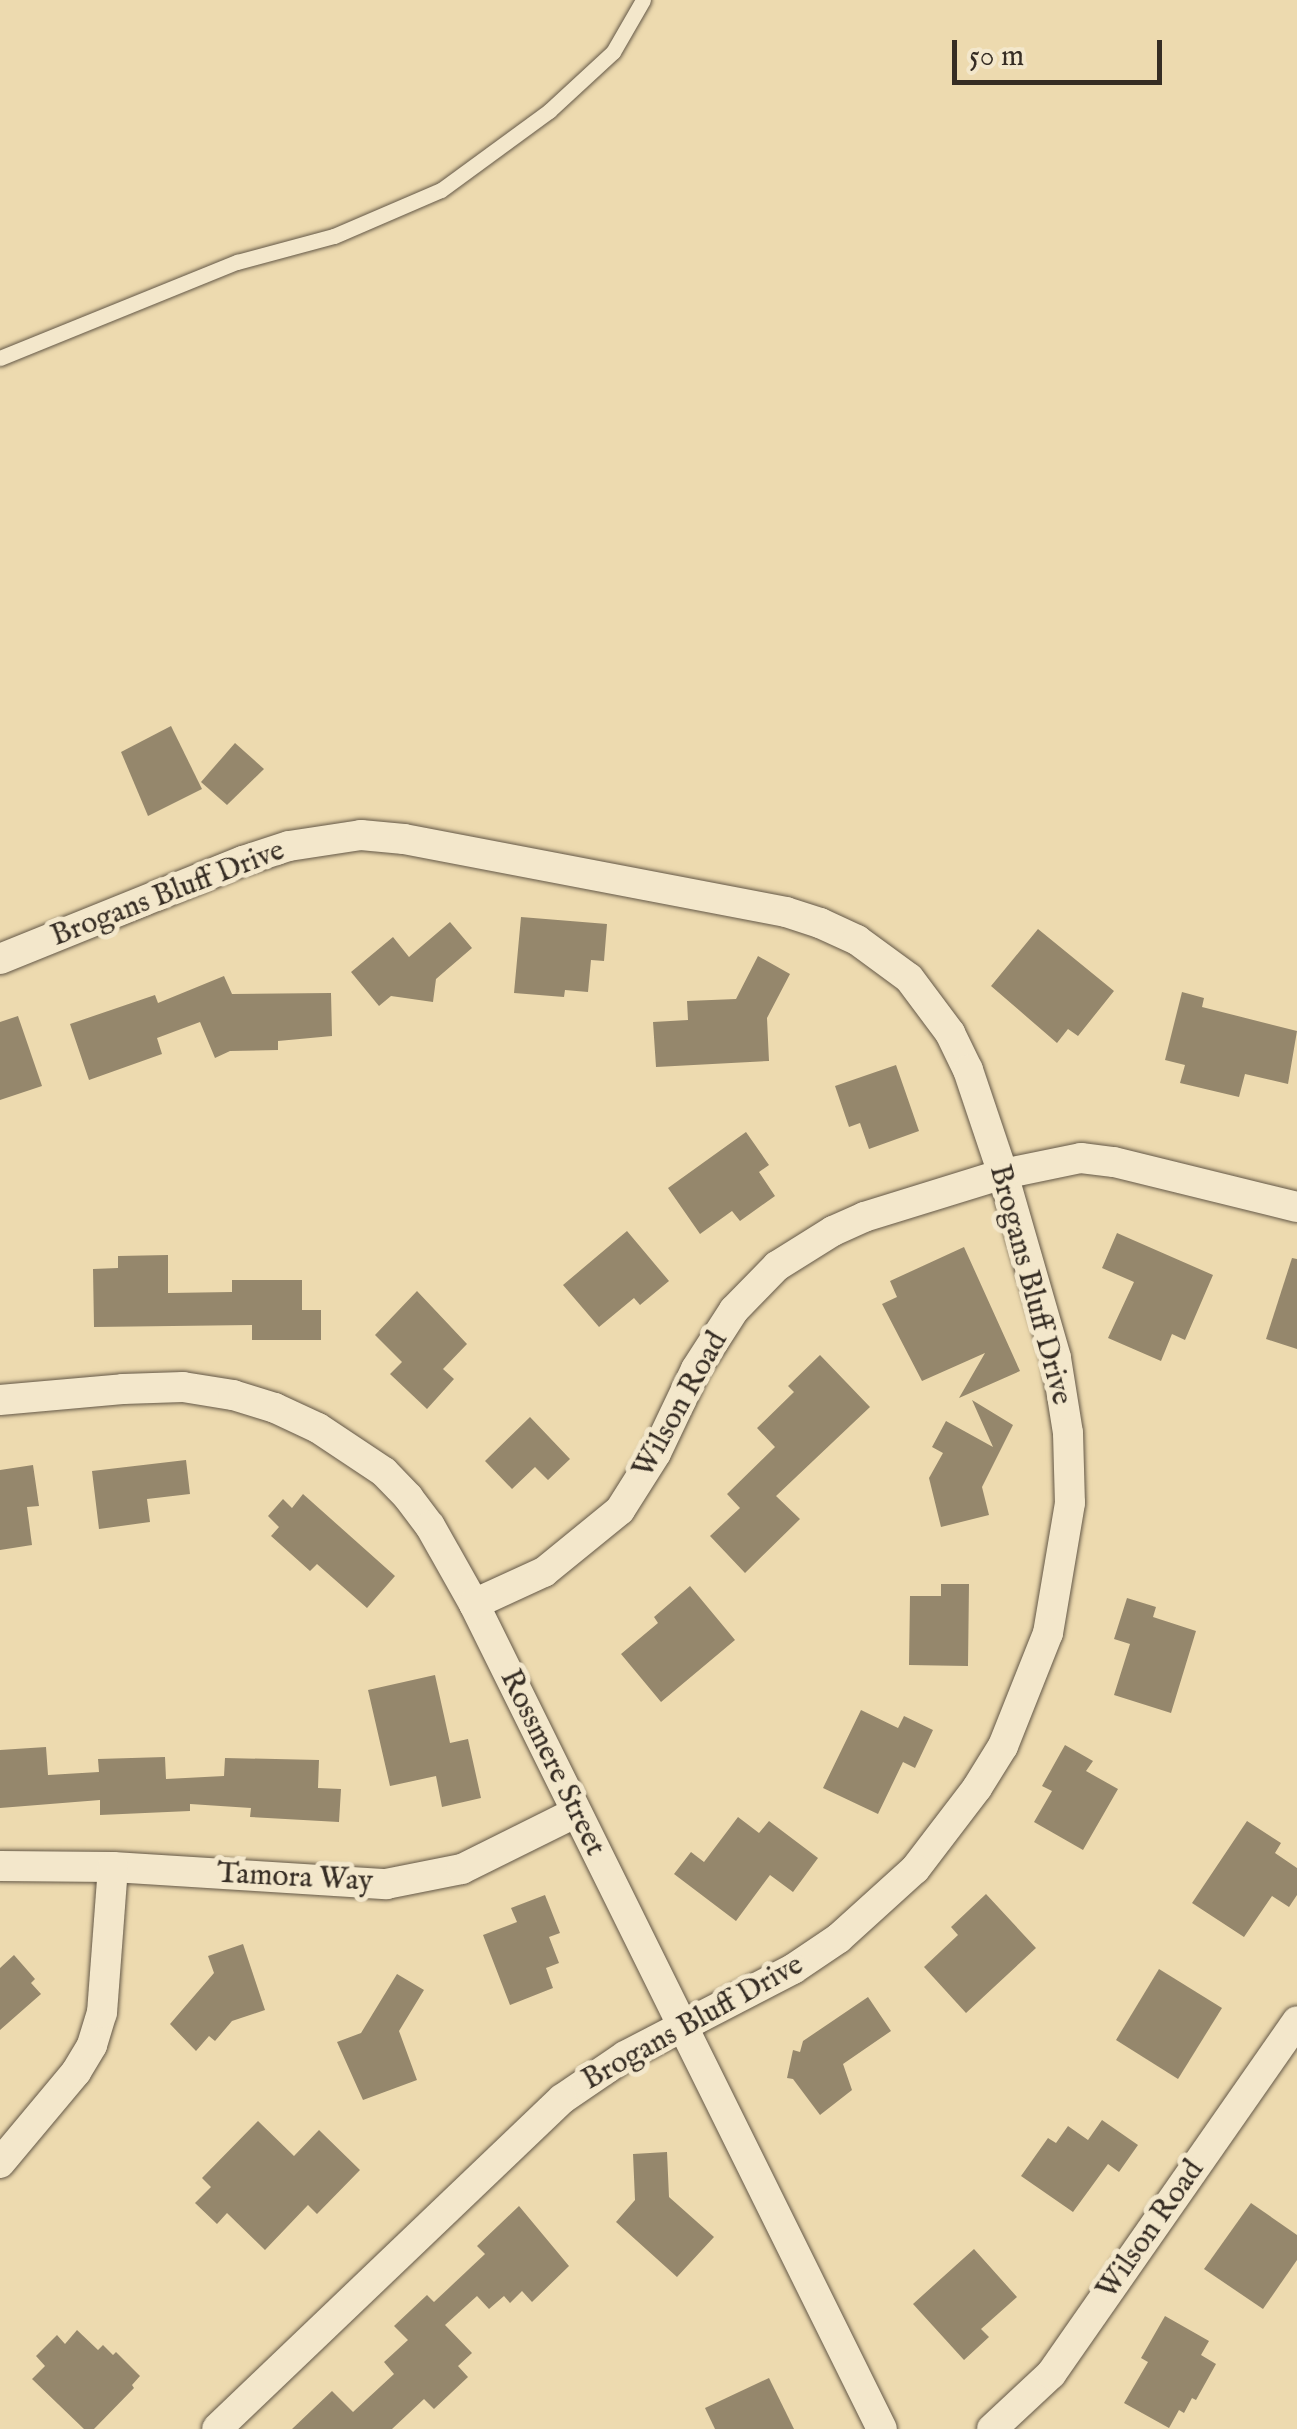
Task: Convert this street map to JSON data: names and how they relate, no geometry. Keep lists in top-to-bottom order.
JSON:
{
  "streets": {
    "street": [
      "Brogans Bluff Drive",
      "Wilson Road",
      "Rossmere Street",
      "Tamora Way"
    ]
  },
  "crossings": [
    ["Brogans Bluff Drive", "Wilson Road"],
    ["Brogans Bluff Drive", "Rossmere Street"],
    ["Wilson Road", "Rossmere Street"],
    ["Rossmere Street", "Tamora Way"]
  ],
  "scale_bar": "50 m"
}
